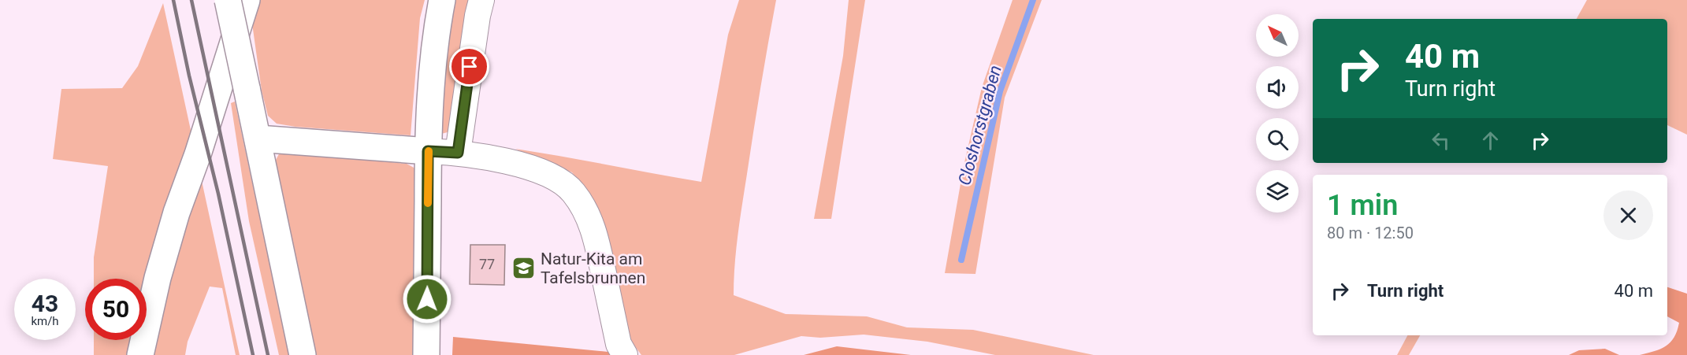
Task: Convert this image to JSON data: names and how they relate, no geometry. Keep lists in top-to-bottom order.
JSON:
{
  "water": ["Closhorstgraben"],
  "places": {
    "school or university": ["Natur-Kita am Tafelsbrunnen"]
  },
  "house_numbers": ["77"],
  "north": "top left",
  "page": {
    "turn": ["40 m", "Turn right"],
    "heading": ["1 min", "80 m · 12:50"],
    "list": [
      {
        "name": "Turn right",
        "value": "40 m"
      }
    ],
    "speed": "43 km/h",
    "limit": "50"
  }
}
